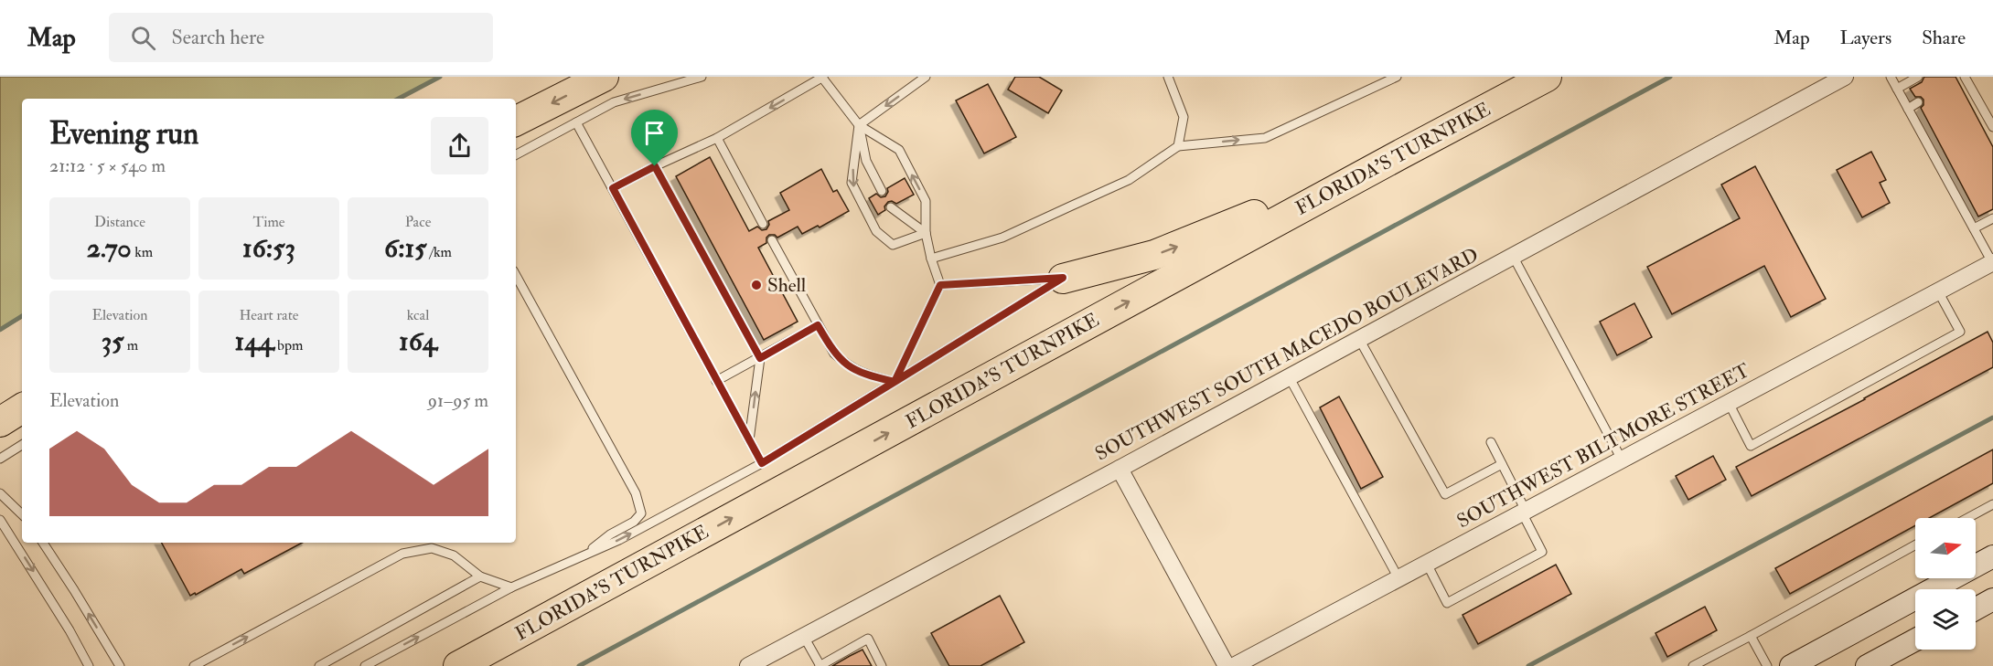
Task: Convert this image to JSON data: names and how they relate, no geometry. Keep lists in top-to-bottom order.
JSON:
{
  "streets": {
    "highway": ["FLORIDA'S TURNPIKE"],
    "street": ["SOUTHWEST SOUTH MACEDO BOULEVARD", "SOUTHWEST BILTMORE STREET"]
  },
  "places": ["Shell"],
  "north": "right",
  "page": {
    "header": "Map",
    "search": "Search here",
    "nav": ["Map", "Layers", "Share"],
    "heading": ["Evening run", "21:12 · 5 × 540 m"],
    "stats": [
      ["Distance", "2.70 km"],
      ["Time", "16:53"],
      ["Pace", "6:15 /km"],
      ["Elevation", "35 m"],
      ["Heart rate", "144 bpm"],
      ["kcal", "164"]
    ],
    "chart": ["Elevation", "91–95 m"]
  }
}
